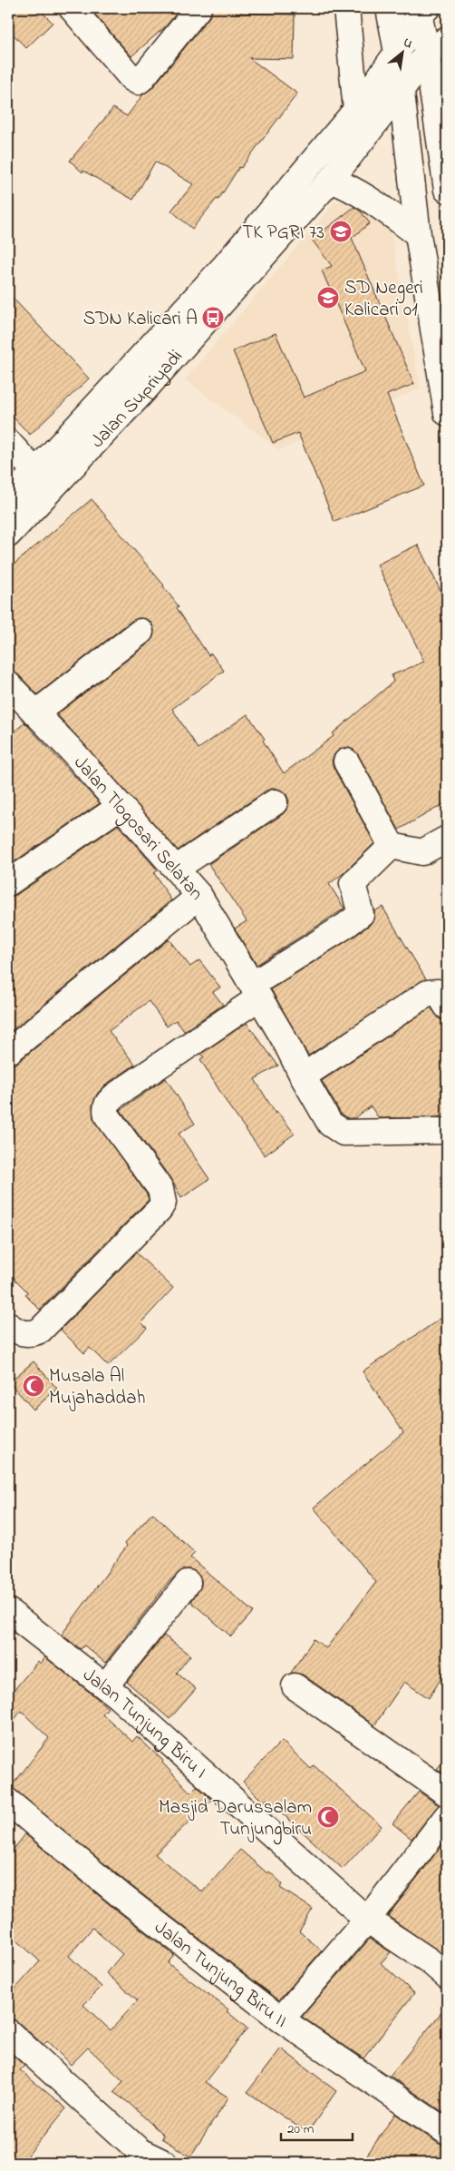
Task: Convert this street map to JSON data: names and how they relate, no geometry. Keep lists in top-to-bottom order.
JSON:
{
  "streets": {
    "street": [
      "Jalan Supriyadi",
      "Jalan Tlogosari Selatan",
      "Jalan Tunjung Biru I",
      "Jalan Tunjung Biru II"
    ]
  },
  "places": {
    "school or university": ["TK PGRI 73", "SD Negeri Kalicari 01"],
    "bus stop": ["SDN Kalicari A"],
    "mosque": ["Musala Al Mujahaddah", "Masjid Darussalam Tunjungbiru"]
  },
  "scale_bar": "20 m",
  "north": "top right"
}
